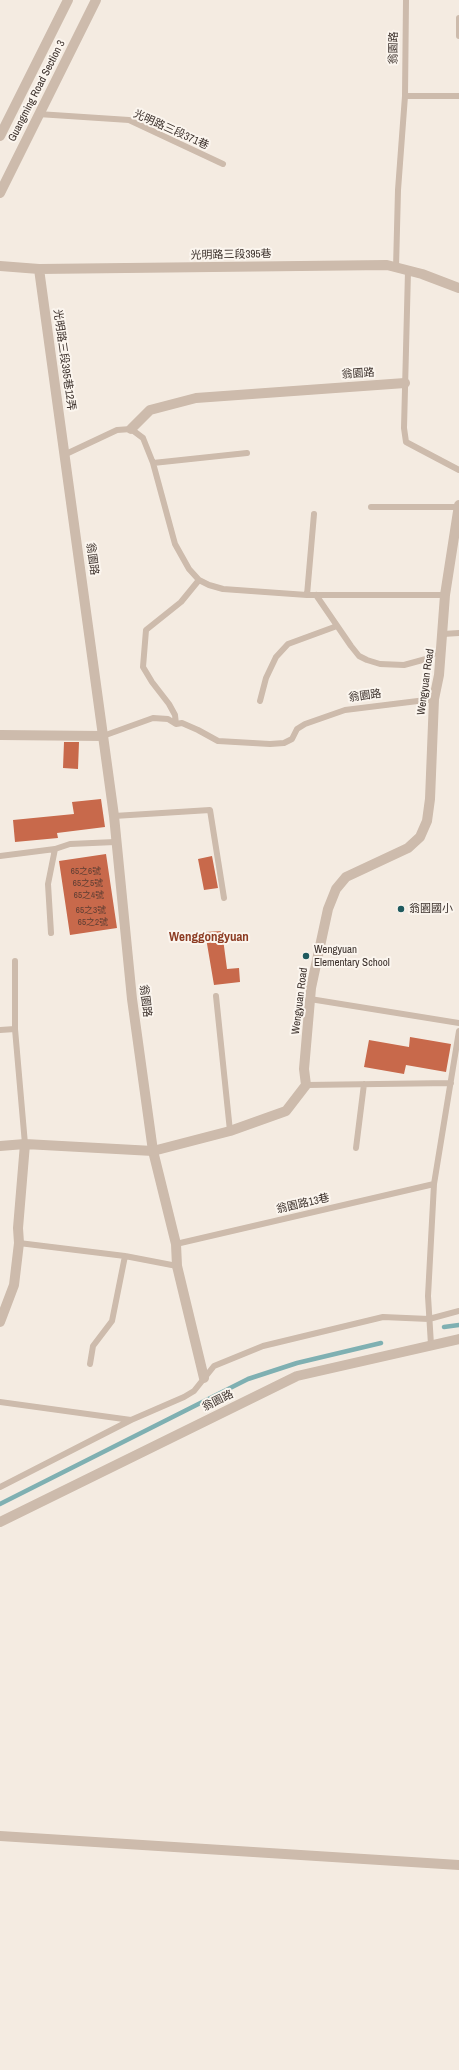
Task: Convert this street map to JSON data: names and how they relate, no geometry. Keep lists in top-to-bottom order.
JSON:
{
  "streets": {
    "street": [
      "翁園路",
      "Guangming Road Section 3",
      "光明路三段395巷",
      "光明路三段395巷12弄",
      "Wengyuan Road"
    ],
    "lane": ["光明路三段371巷", "翁園路13巷"]
  },
  "crossings": [
    ["翁園路", "光明路三段395巷"],
    ["翁園路", "光明路三段395巷12弄"],
    ["翁園路", "Wengyuan Road"],
    ["翁園路", "翁園路13巷"],
    ["Guangming Road Section 3", "光明路三段371巷"],
    ["光明路三段395巷", "光明路三段395巷12弄"]
  ],
  "districts": ["Wenggongyuan"],
  "places": ["翁園國小", "Wengyuan Elementary School"],
  "house_numbers": [
    "65之6號",
    "65之5號",
    "65之4號",
    "65之3號",
    "65之2號"
  ]
}
